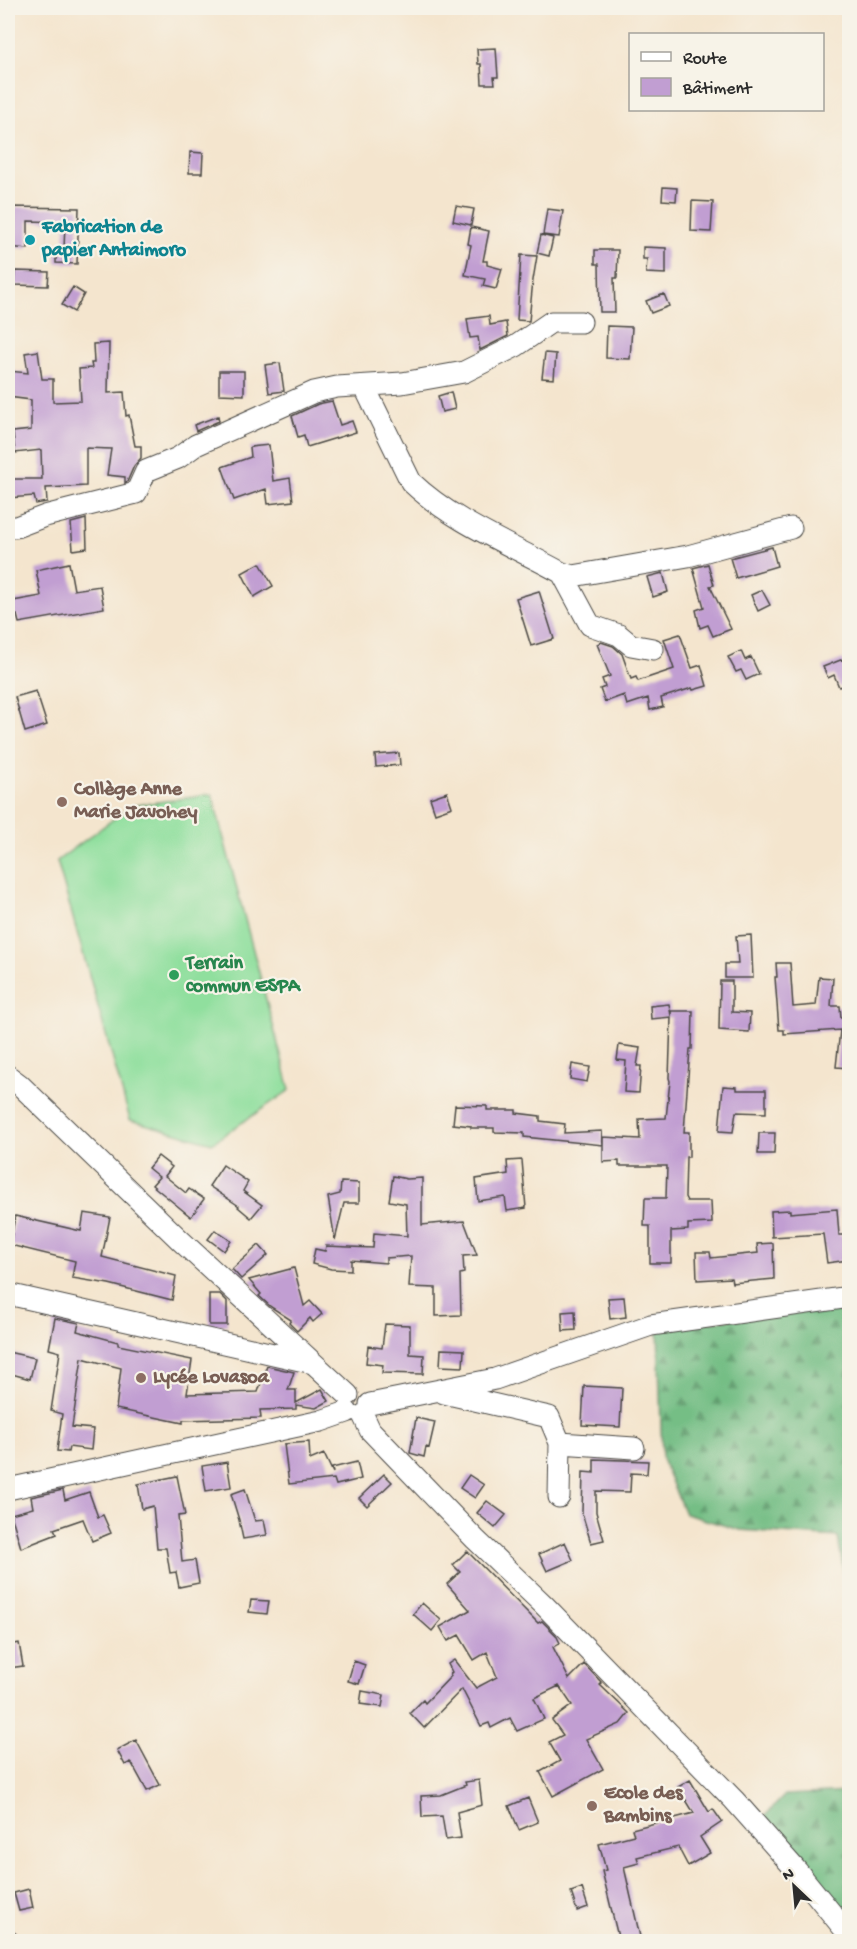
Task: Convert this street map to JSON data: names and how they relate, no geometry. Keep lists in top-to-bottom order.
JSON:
{
  "places": [
    "Fabrication de papier Antaimoro",
    "Collège Anne Marie Javohey",
    "Terrain commun ESPA",
    "Lycée Lovasoa",
    "Ecole des Bambins"
  ],
  "legend": ["Route", "Bâtiment"],
  "north": "top left"
}
